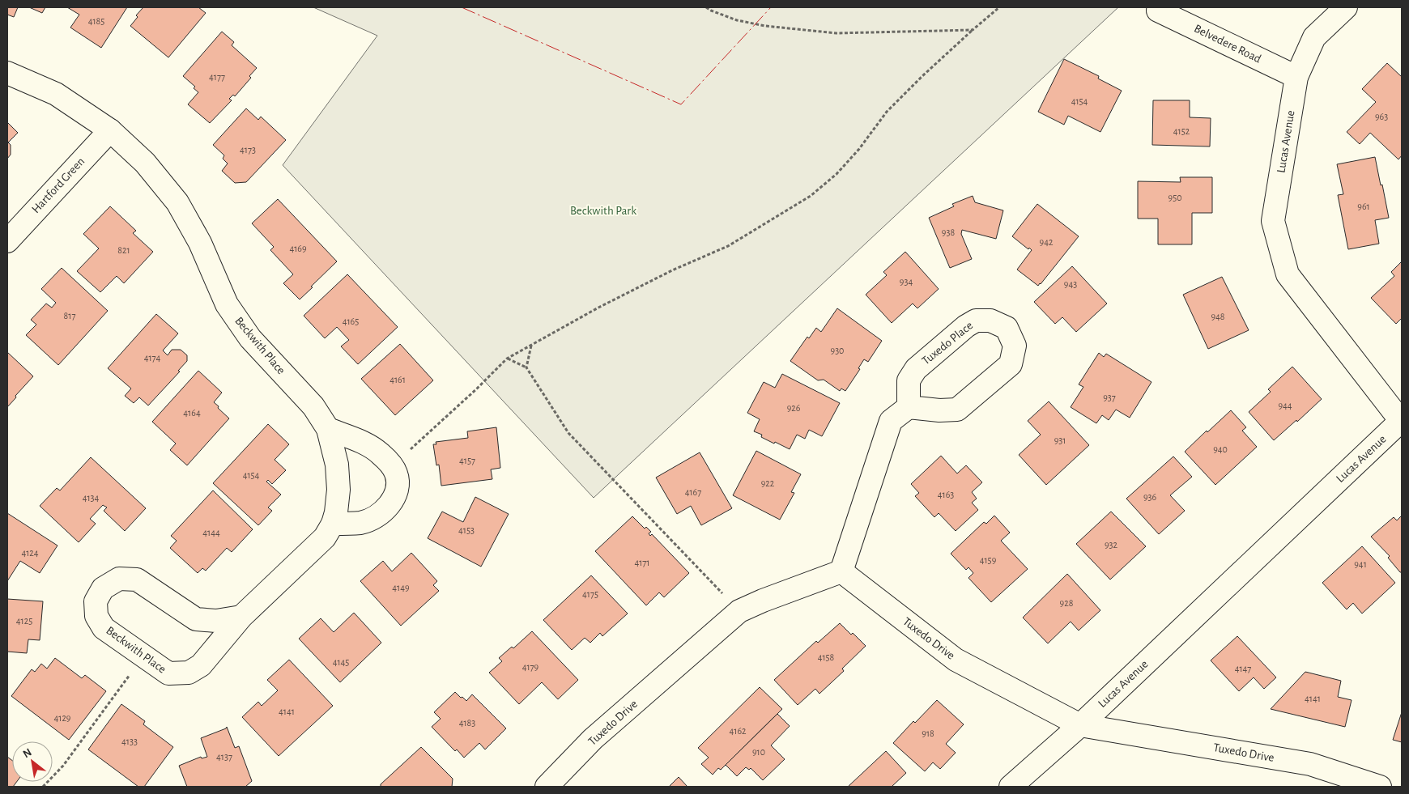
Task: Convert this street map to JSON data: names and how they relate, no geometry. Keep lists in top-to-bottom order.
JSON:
{
  "streets": {
    "street": [
      "Belvedere Road",
      "Lucas Avenue",
      "Hartford Green",
      "Tuxedo Place",
      "Beckwith Place",
      "Tuxedo Drive"
    ]
  },
  "crossings": [
    ["Belvedere Road", "Lucas Avenue"],
    ["Lucas Avenue", "Tuxedo Drive"],
    ["Hartford Green", "Beckwith Place"]
  ],
  "parks": ["Beckwith Park"],
  "house_numbers": [
    "4185",
    "4177",
    "4154",
    "963",
    "4152",
    "4173",
    "950",
    "961",
    "938",
    "942",
    "4169",
    "821",
    "934",
    "943",
    "817",
    "948",
    "4165",
    "930",
    "4174",
    "4161",
    "937",
    "944",
    "926",
    "4164",
    "931",
    "940",
    "4157",
    "4154",
    "922",
    "4167",
    "4163",
    "936",
    "4134",
    "4153",
    "4144",
    "932",
    "4124",
    "4159",
    "4171",
    "941",
    "4149",
    "4175",
    "928",
    "4125",
    "4158",
    "4145",
    "4179",
    "4147",
    "4141",
    "4141",
    "4129",
    "4183",
    "4162",
    "918",
    "4133",
    "910",
    "4137"
  ],
  "north": "top left"
}
